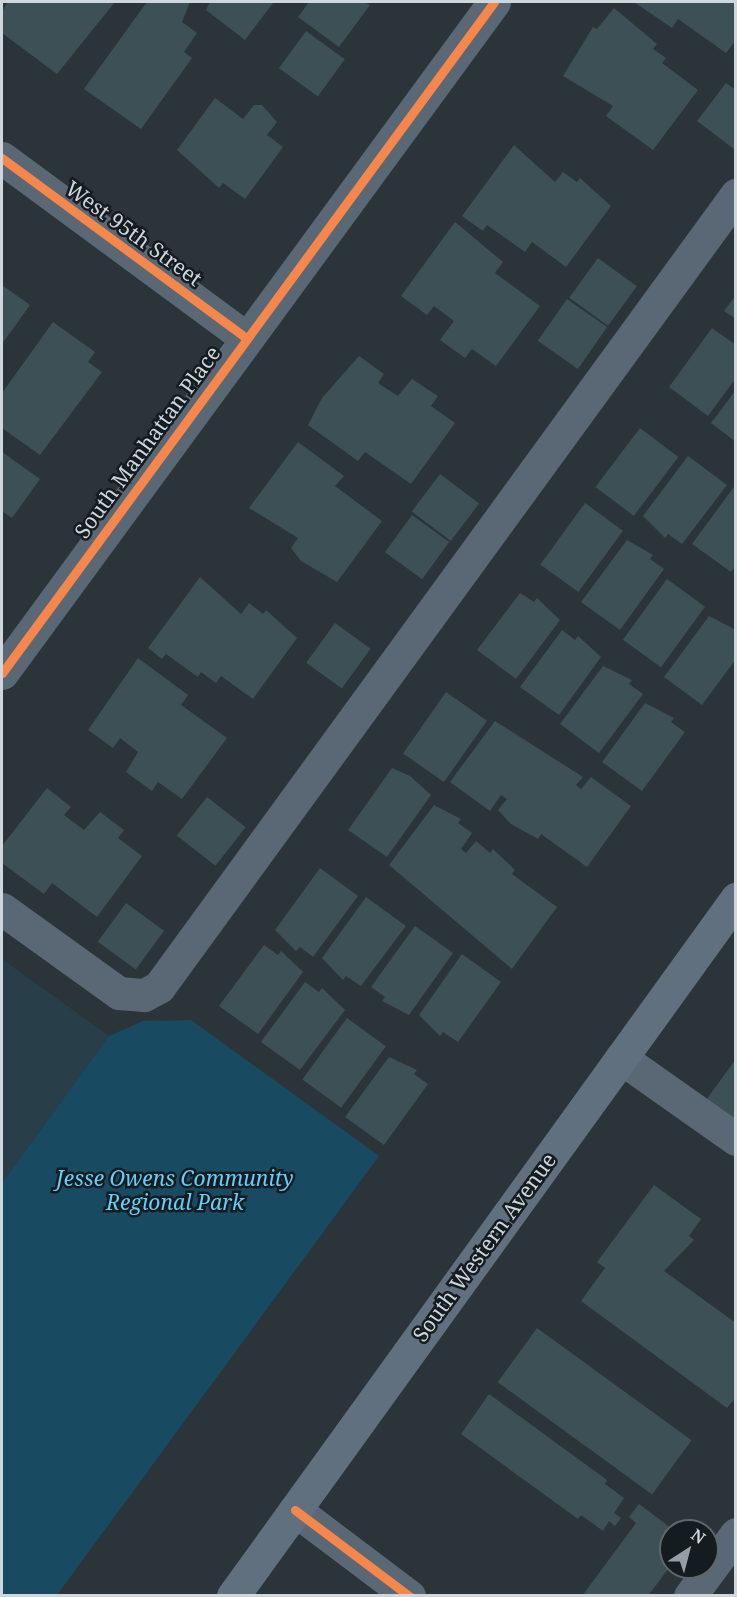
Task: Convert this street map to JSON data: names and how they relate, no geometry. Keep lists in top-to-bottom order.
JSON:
{
  "streets": {
    "main road": ["South Western Avenue"],
    "street": ["West 95th Street", "South Manhattan Place"]
  },
  "crossings": [
    ["West 95th Street", "South Manhattan Place"]
  ],
  "parks": ["Jesse Owens Community Regional Park"],
  "north": "top right"
}
